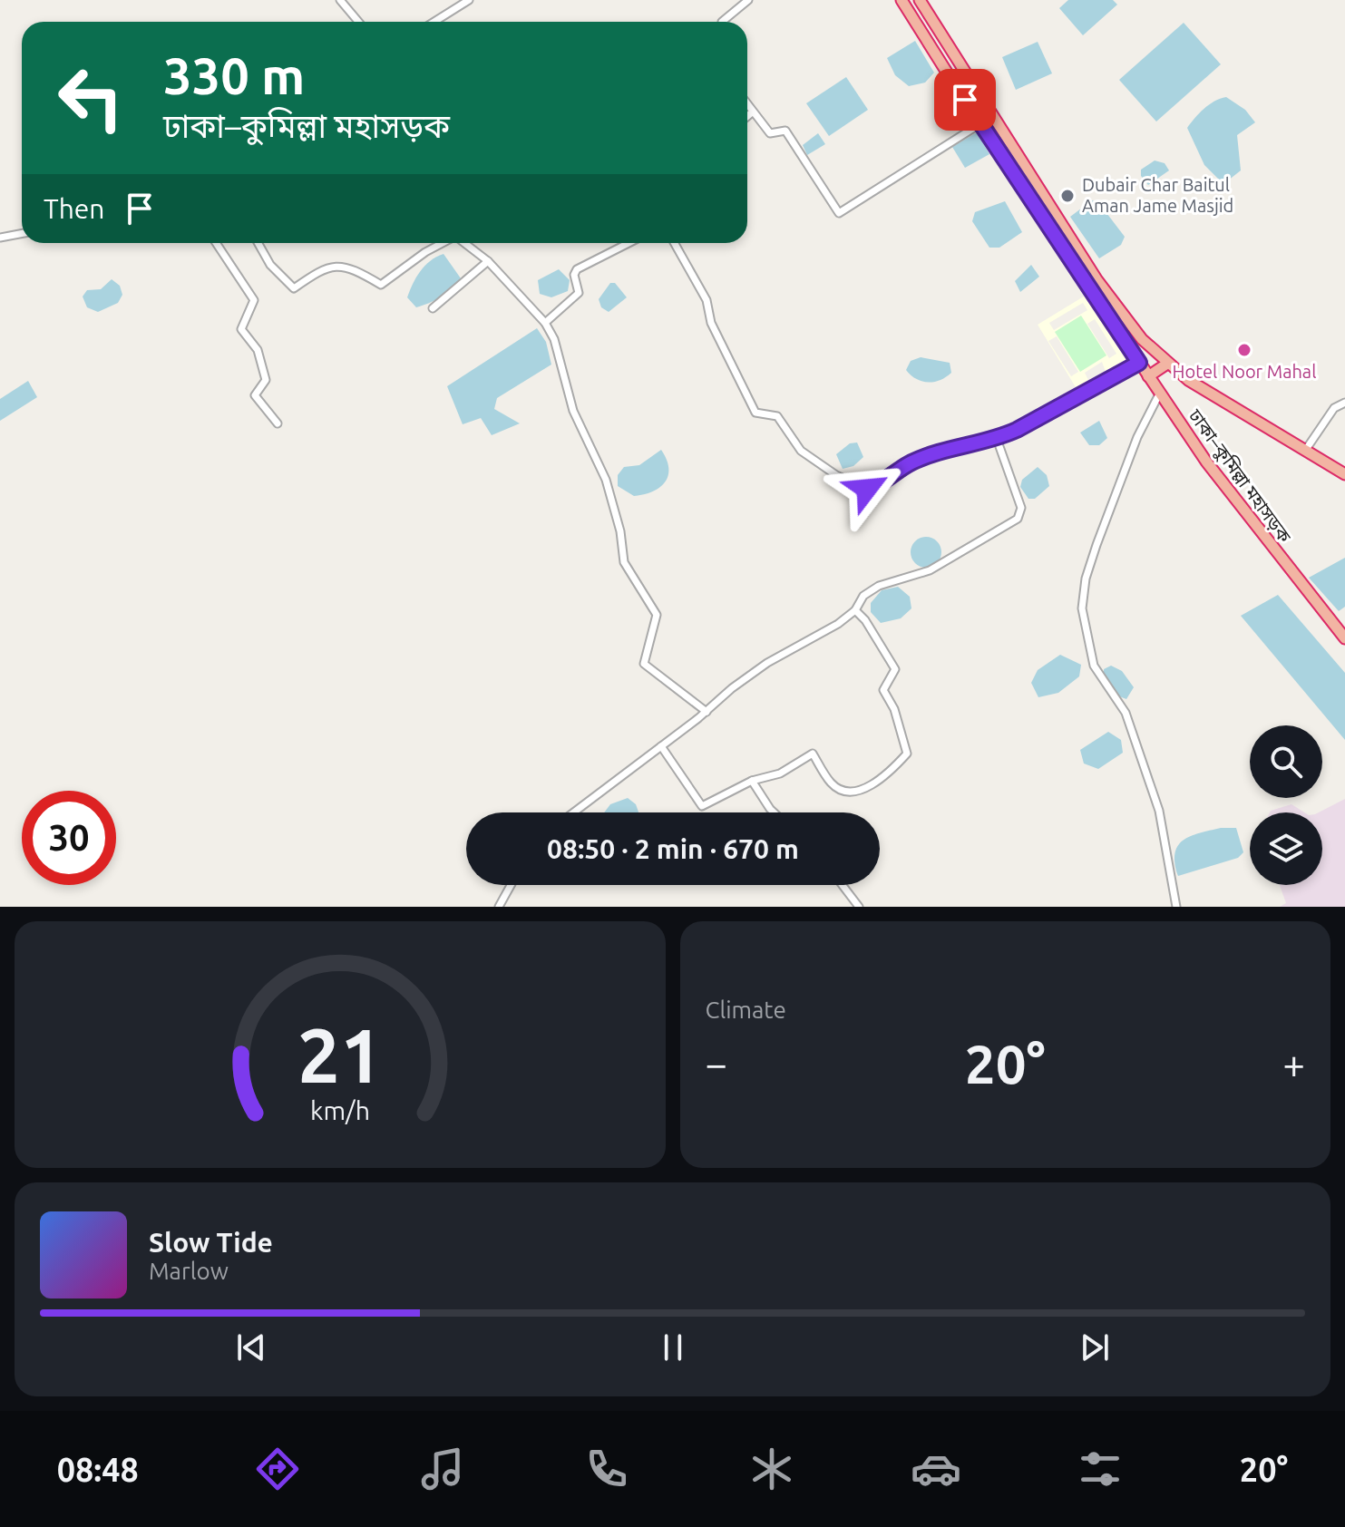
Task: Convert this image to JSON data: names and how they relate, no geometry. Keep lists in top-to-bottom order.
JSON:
{
  "streets": {
    "highway": ["ঢাকা–কুমিল্লা মহাসড়ক"]
  },
  "places": ["Dubair Char Baitul Aman Jame Masjid", "Hotel Noor Mahal"],
  "page": {
    "turn": ["330 m", "ঢাকা–কুমিল্লা মহাসড়ক"],
    "then": "Then",
    "limit": "30",
    "trip": "08:50 · 2 min · 670 m",
    "tile": "Climate",
    "heat": ["−", "20°", "+"],
    "song": ["Slow Tide", "Marlow"],
    "tabs": ["08:48", "20°"],
    "gauge": ["21", "km/h"]
  }
}
